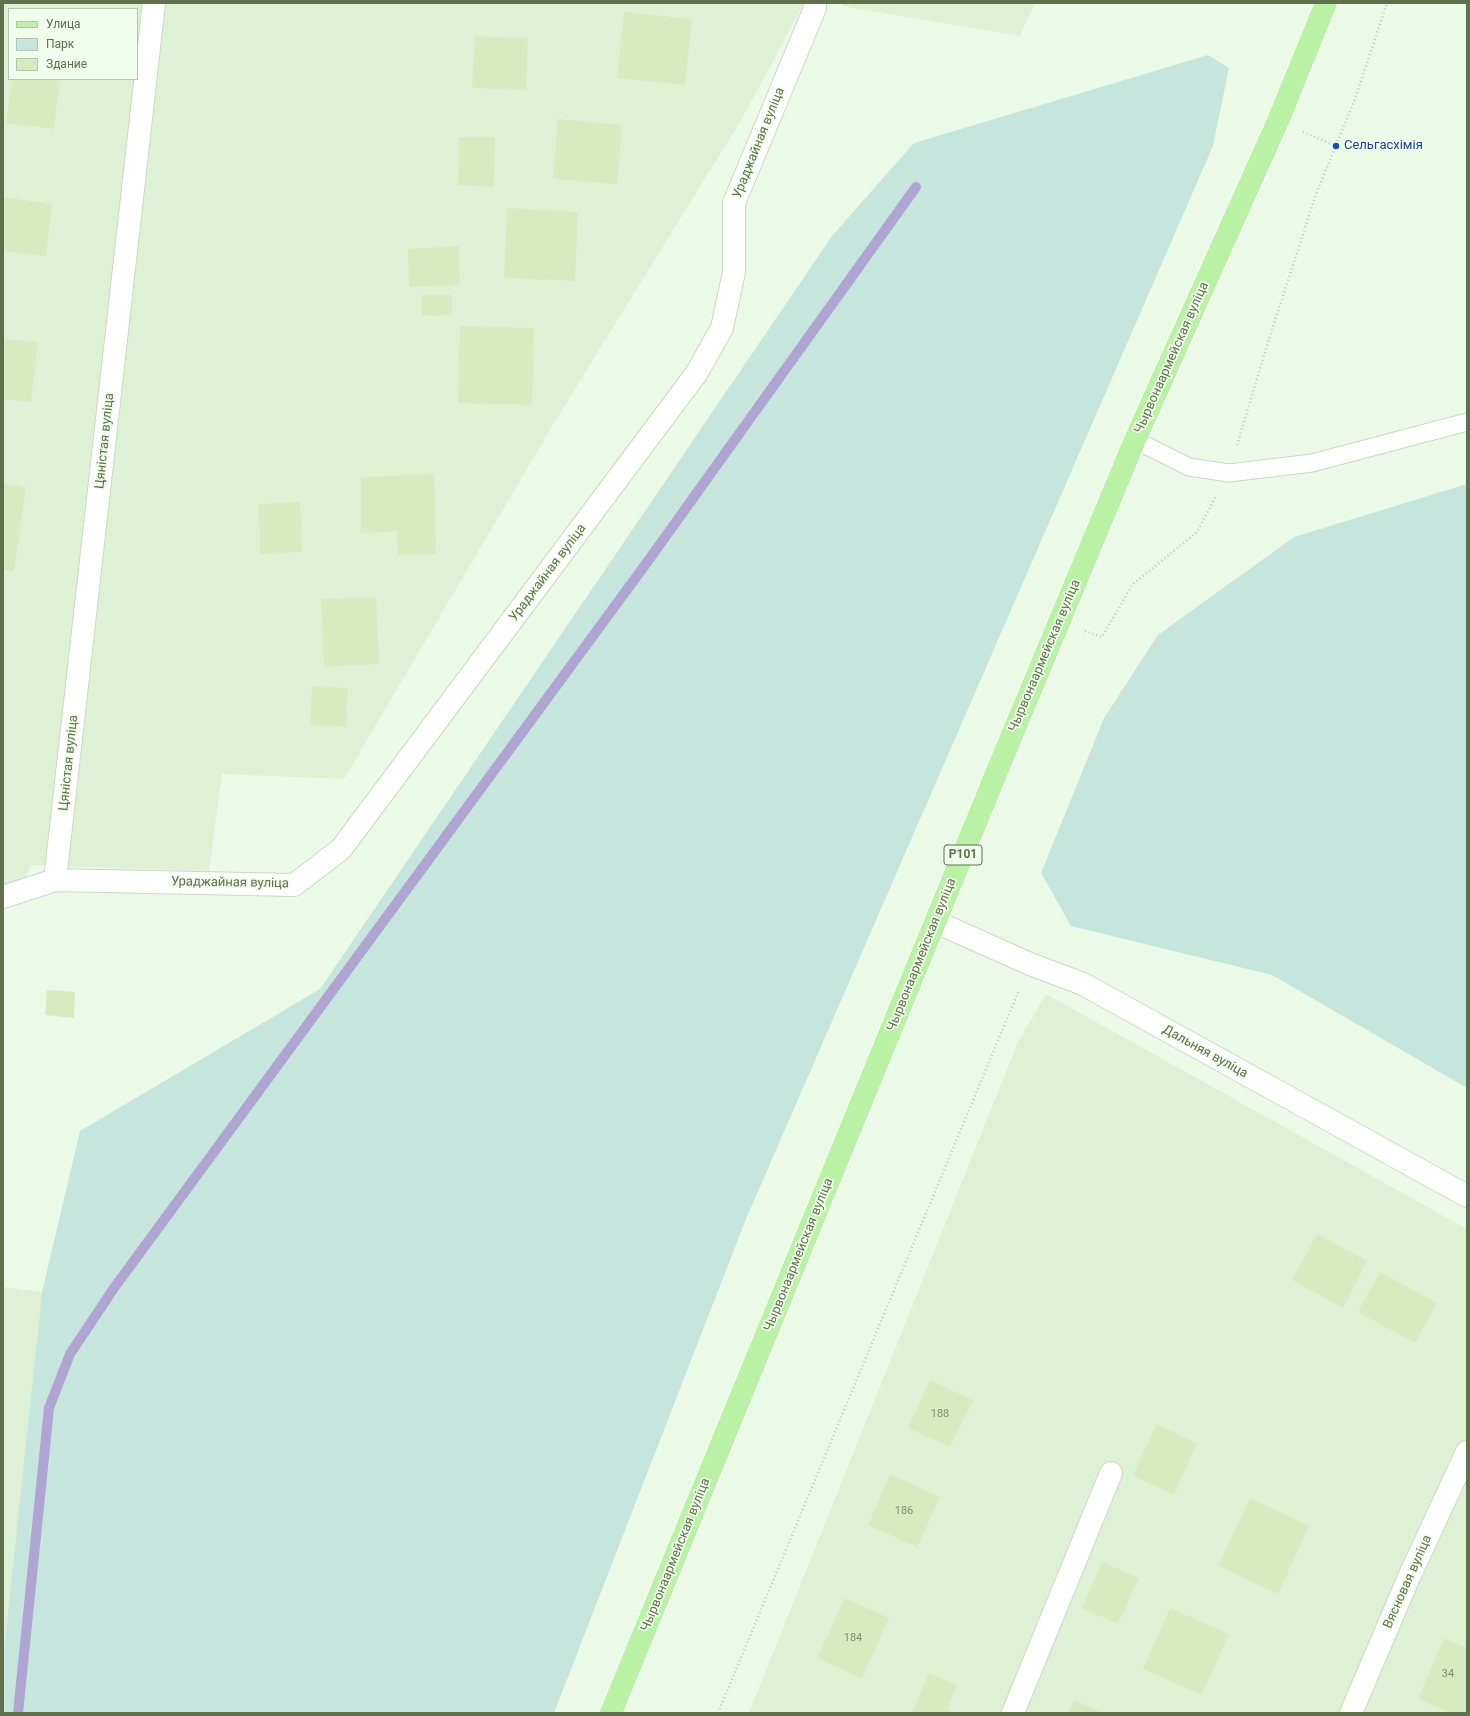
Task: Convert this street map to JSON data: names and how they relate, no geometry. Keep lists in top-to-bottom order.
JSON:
{
  "streets": {
    "main road": ["Чырвонаармейская вуліца", "Р101"],
    "street": [
      "Ураджайная вуліца",
      "Цяністая вуліца",
      "Дальняя вуліца",
      "Вясновая вуліца"
    ]
  },
  "crossings": [
    ["Ураджайная вуліца", "Цяністая вуліца"],
    ["Чырвонаармейская вуліца", "Дальняя вуліца"]
  ],
  "places": ["Сельгасхімія"],
  "house_numbers": [
    "188",
    "186",
    "184",
    "34"
  ],
  "legend": ["Улица", "Парк", "Здание"]
}
